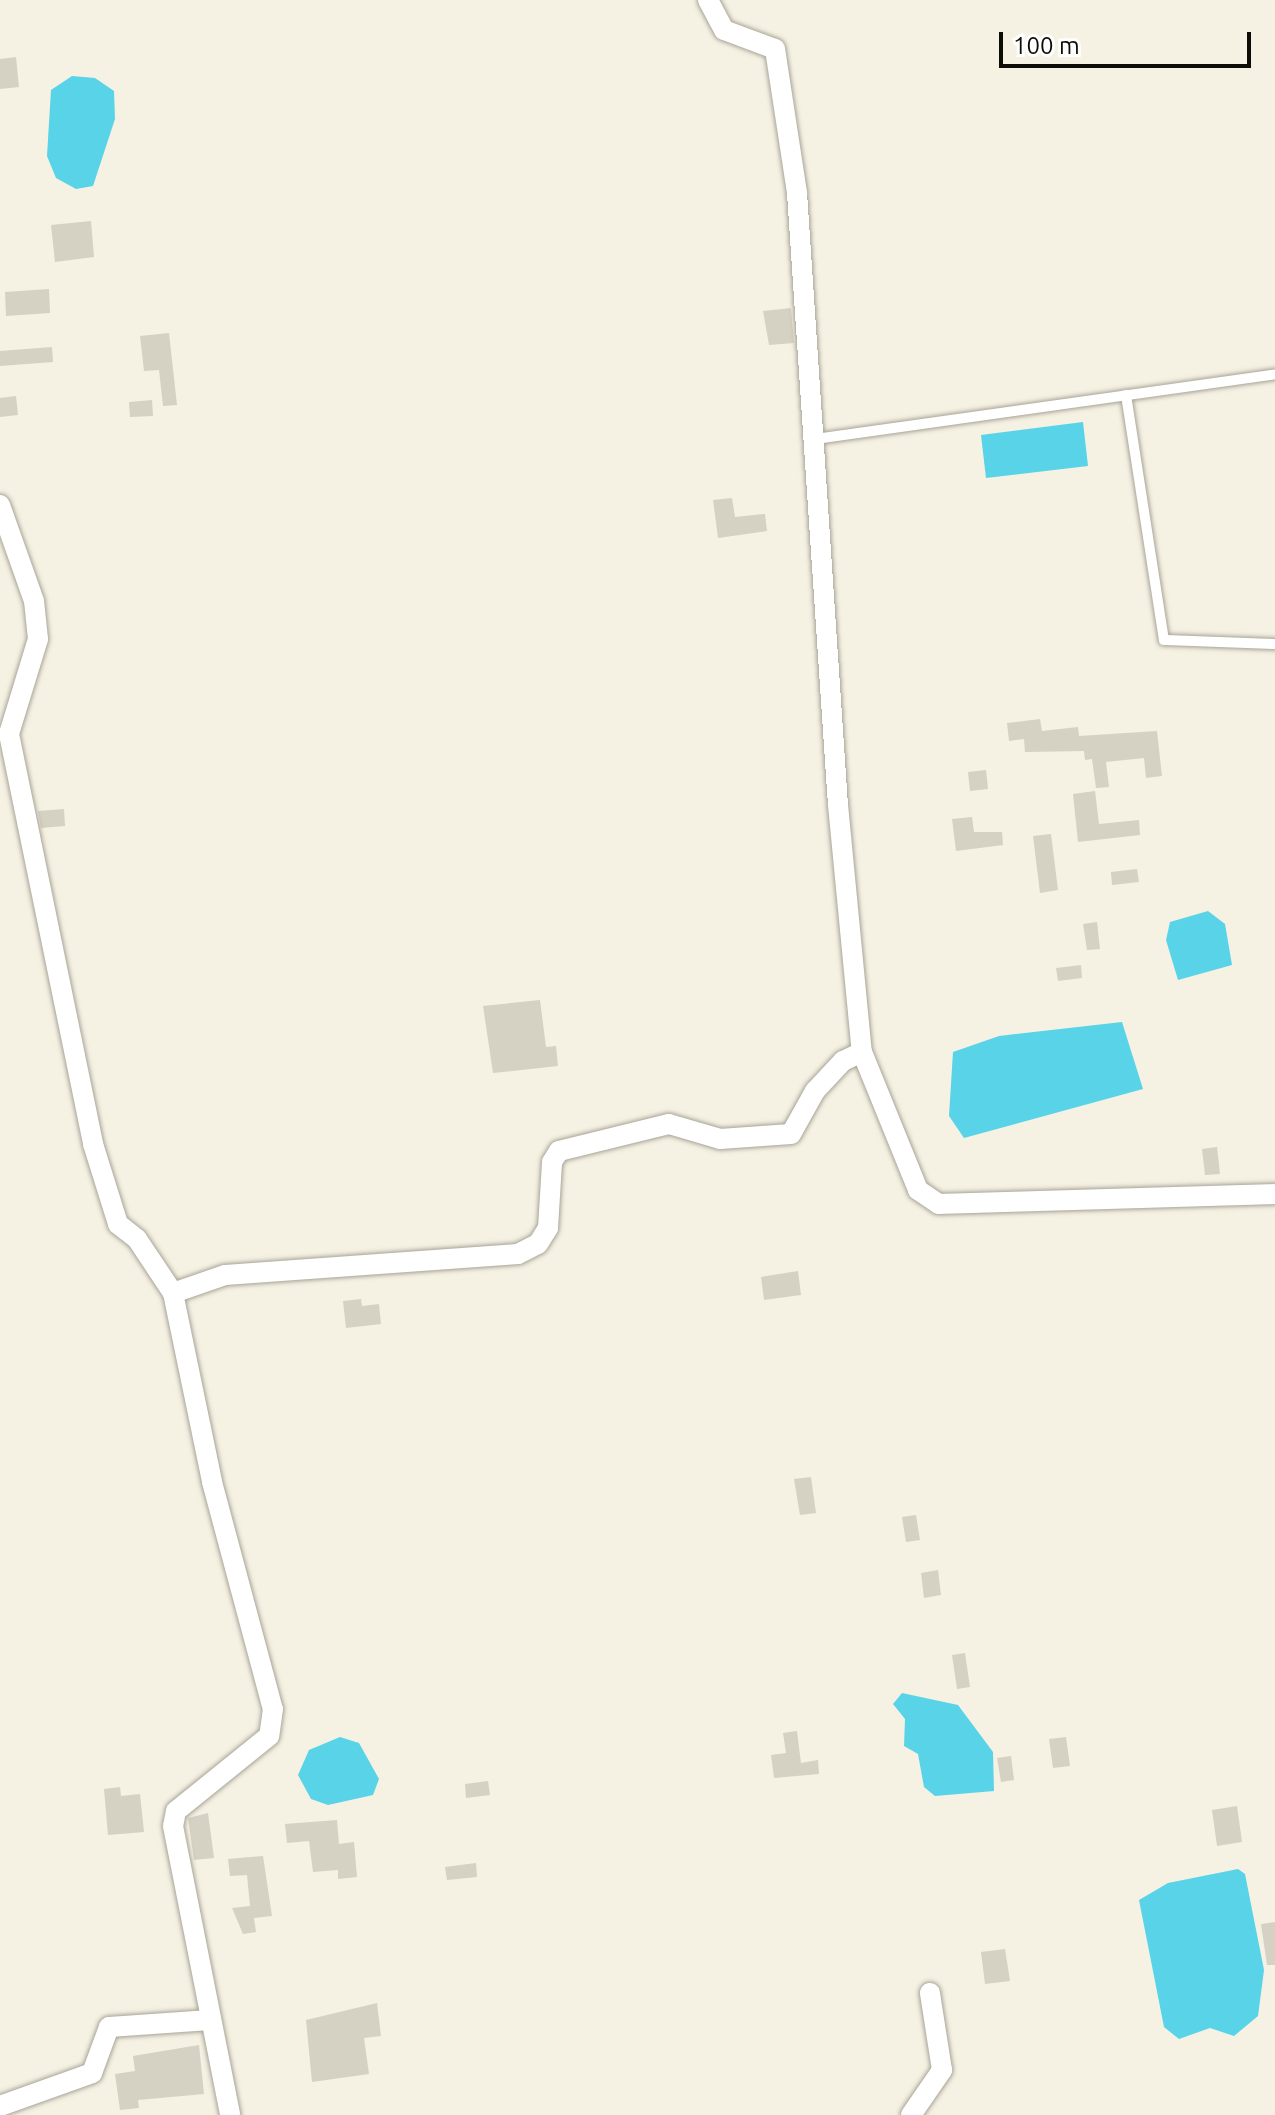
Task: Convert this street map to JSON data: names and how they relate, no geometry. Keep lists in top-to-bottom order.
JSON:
{
  "scale_bar": "100 m"
}
